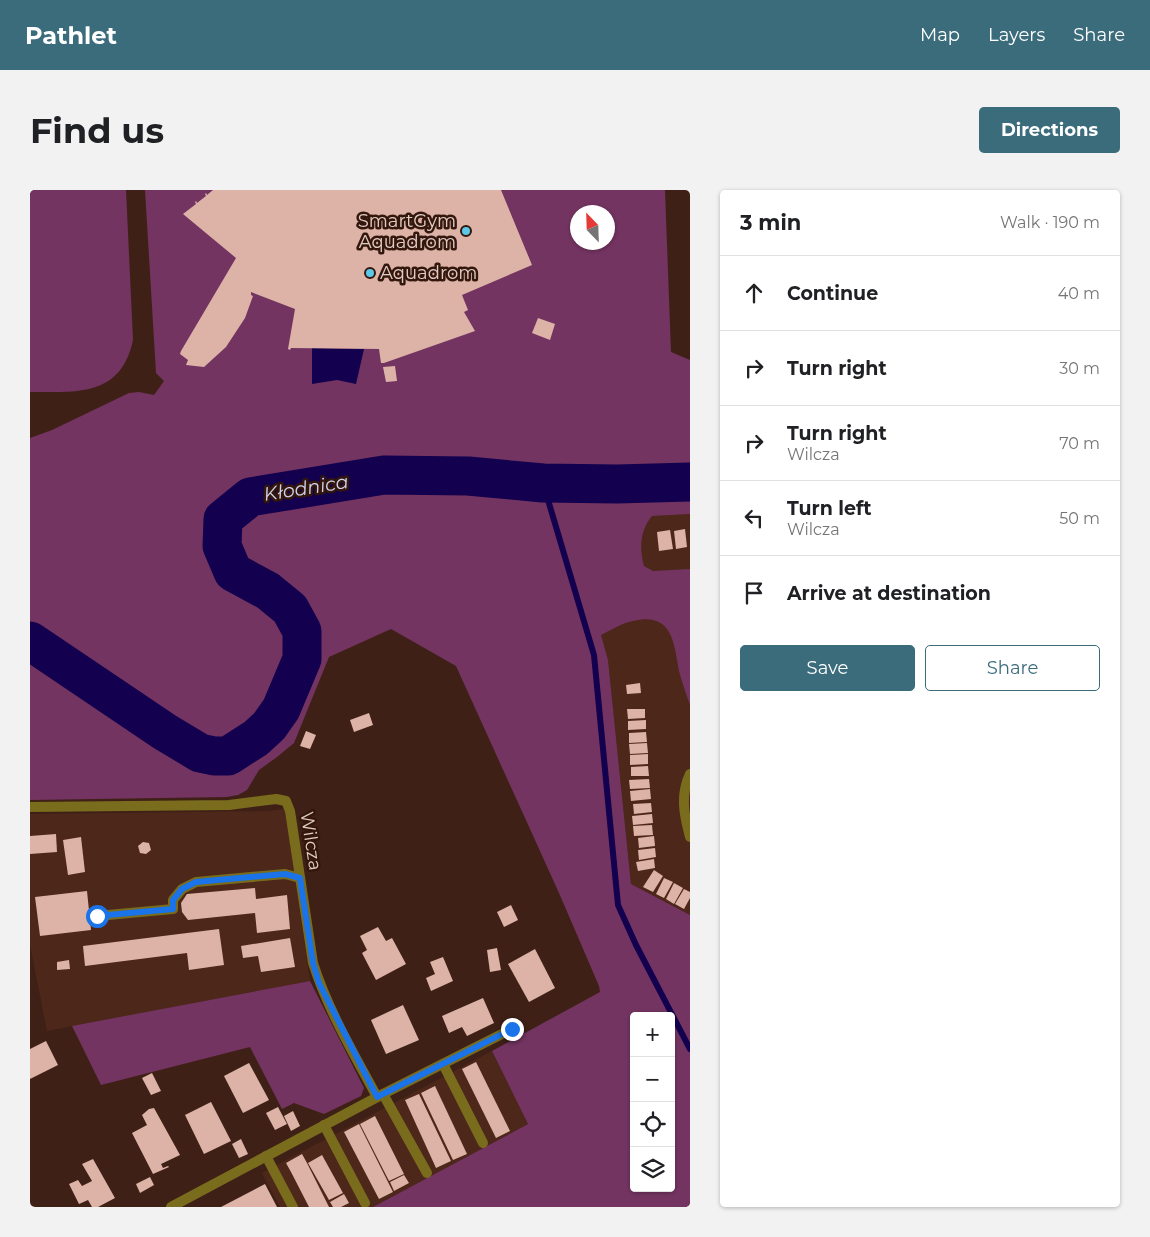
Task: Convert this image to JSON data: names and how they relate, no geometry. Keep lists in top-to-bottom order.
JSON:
{
  "streets": {
    "street": ["Wilcza"]
  },
  "water": ["Kłodnica"],
  "places": ["SmartGym Aquadrom", "Aquadrom"],
  "north": "top left",
  "page": {
    "header": "Pathlet",
    "nav": ["Map", "Layers", "Share"],
    "buttons": [
      "Directions",
      ["Save", "Share"]
    ],
    "title": "Find us",
    "heading": ["3 min", "Walk · 190 m"],
    "list": [
      ["Continue", "40 m"],
      ["Turn right", "30 m"],
      ["Turn right", "Wilcza", "70 m"],
      ["Turn left", "Wilcza", "50 m"],
      "Arrive at destination"
    ],
    "map_buttons": ["+", "−"]
  }
}
